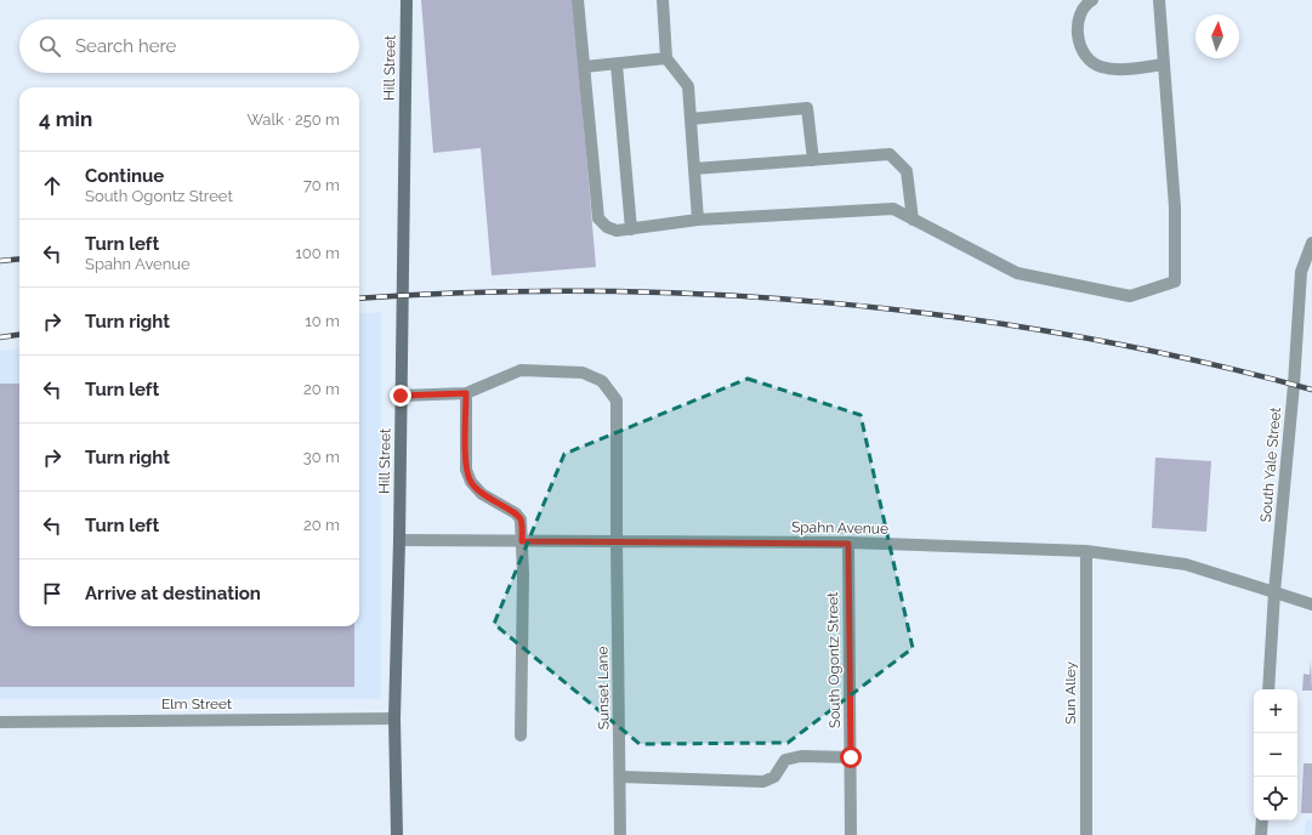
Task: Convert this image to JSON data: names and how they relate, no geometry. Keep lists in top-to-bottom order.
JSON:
{
  "streets": {
    "main road": ["Hill Street"],
    "street": [
      "South Yale Street",
      "Spahn Avenue",
      "South Ogontz Street",
      "Sunset Lane",
      "Sun Alley",
      "Elm Street"
    ]
  },
  "crossings": [
    ["Hill Street", "Spahn Avenue"],
    ["Hill Street", "Elm Street"],
    ["South Yale Street", "Spahn Avenue"],
    ["Spahn Avenue", "South Ogontz Street"],
    ["Spahn Avenue", "Sunset Lane"],
    ["Spahn Avenue", "Sun Alley"]
  ],
  "north": "top",
  "page": {
    "search": "Search here",
    "heading": ["4 min", "Walk · 250 m"],
    "list": [
      ["Continue", "South Ogontz Street", "70 m"],
      ["Turn left", "Spahn Avenue", "100 m"],
      ["Turn right", "10 m"],
      ["Turn left", "20 m"],
      ["Turn right", "30 m"],
      ["Turn left", "20 m"],
      "Arrive at destination"
    ],
    "map_buttons": ["+", "−"]
  }
}
